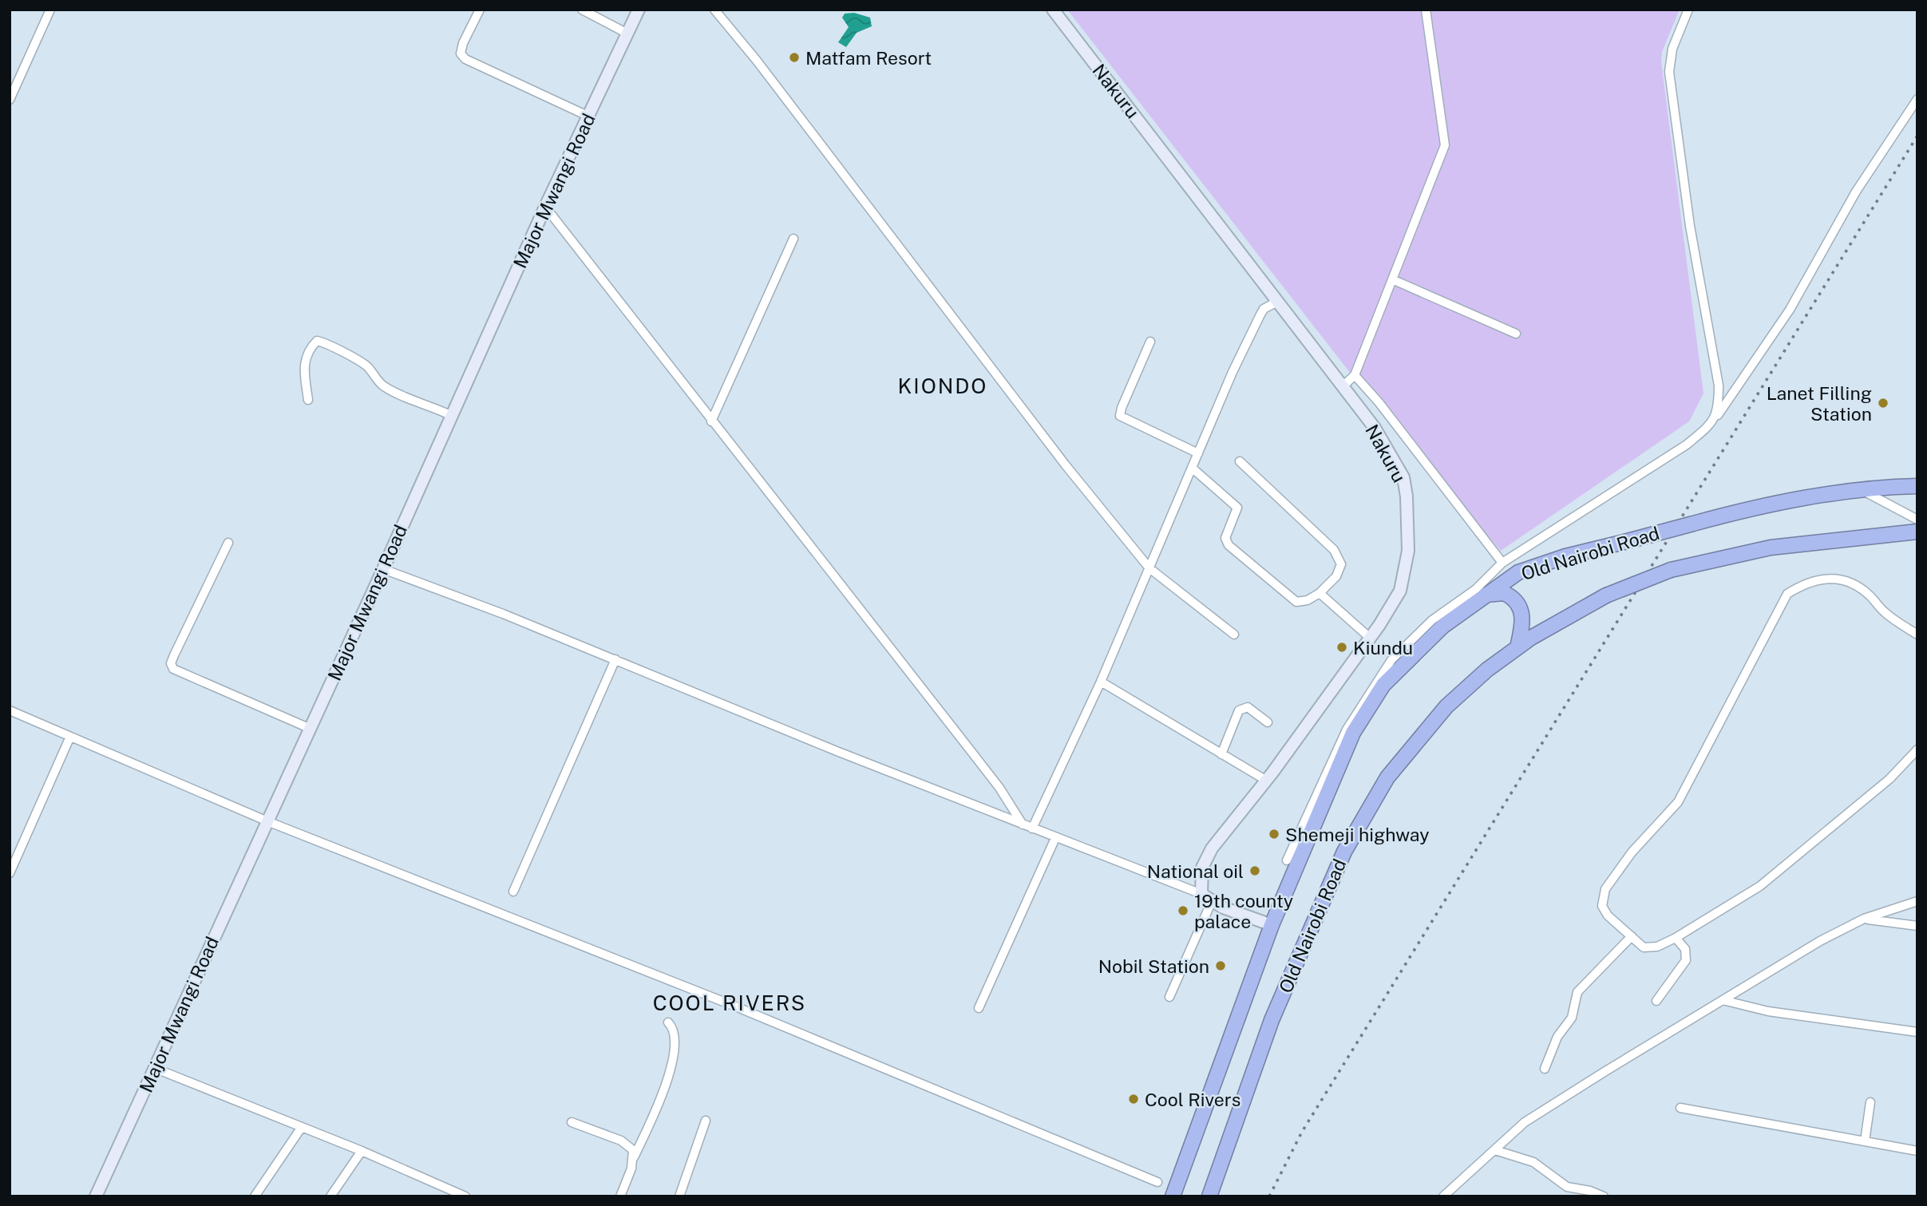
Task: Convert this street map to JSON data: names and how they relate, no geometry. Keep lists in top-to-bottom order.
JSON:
{
  "streets": {
    "highway": ["Old Nairobi Road"],
    "street": ["Nakuru", "Major Mwangi Road"]
  },
  "districts": ["KIONDO", "COOL RIVERS"],
  "places": [
    "Matfam Resort",
    "Lanet Filling Station",
    "Kiundu",
    "Shemeji highway",
    "National oil",
    "19th county palace",
    "Nobil Station",
    "Cool Rivers"
  ]
}
